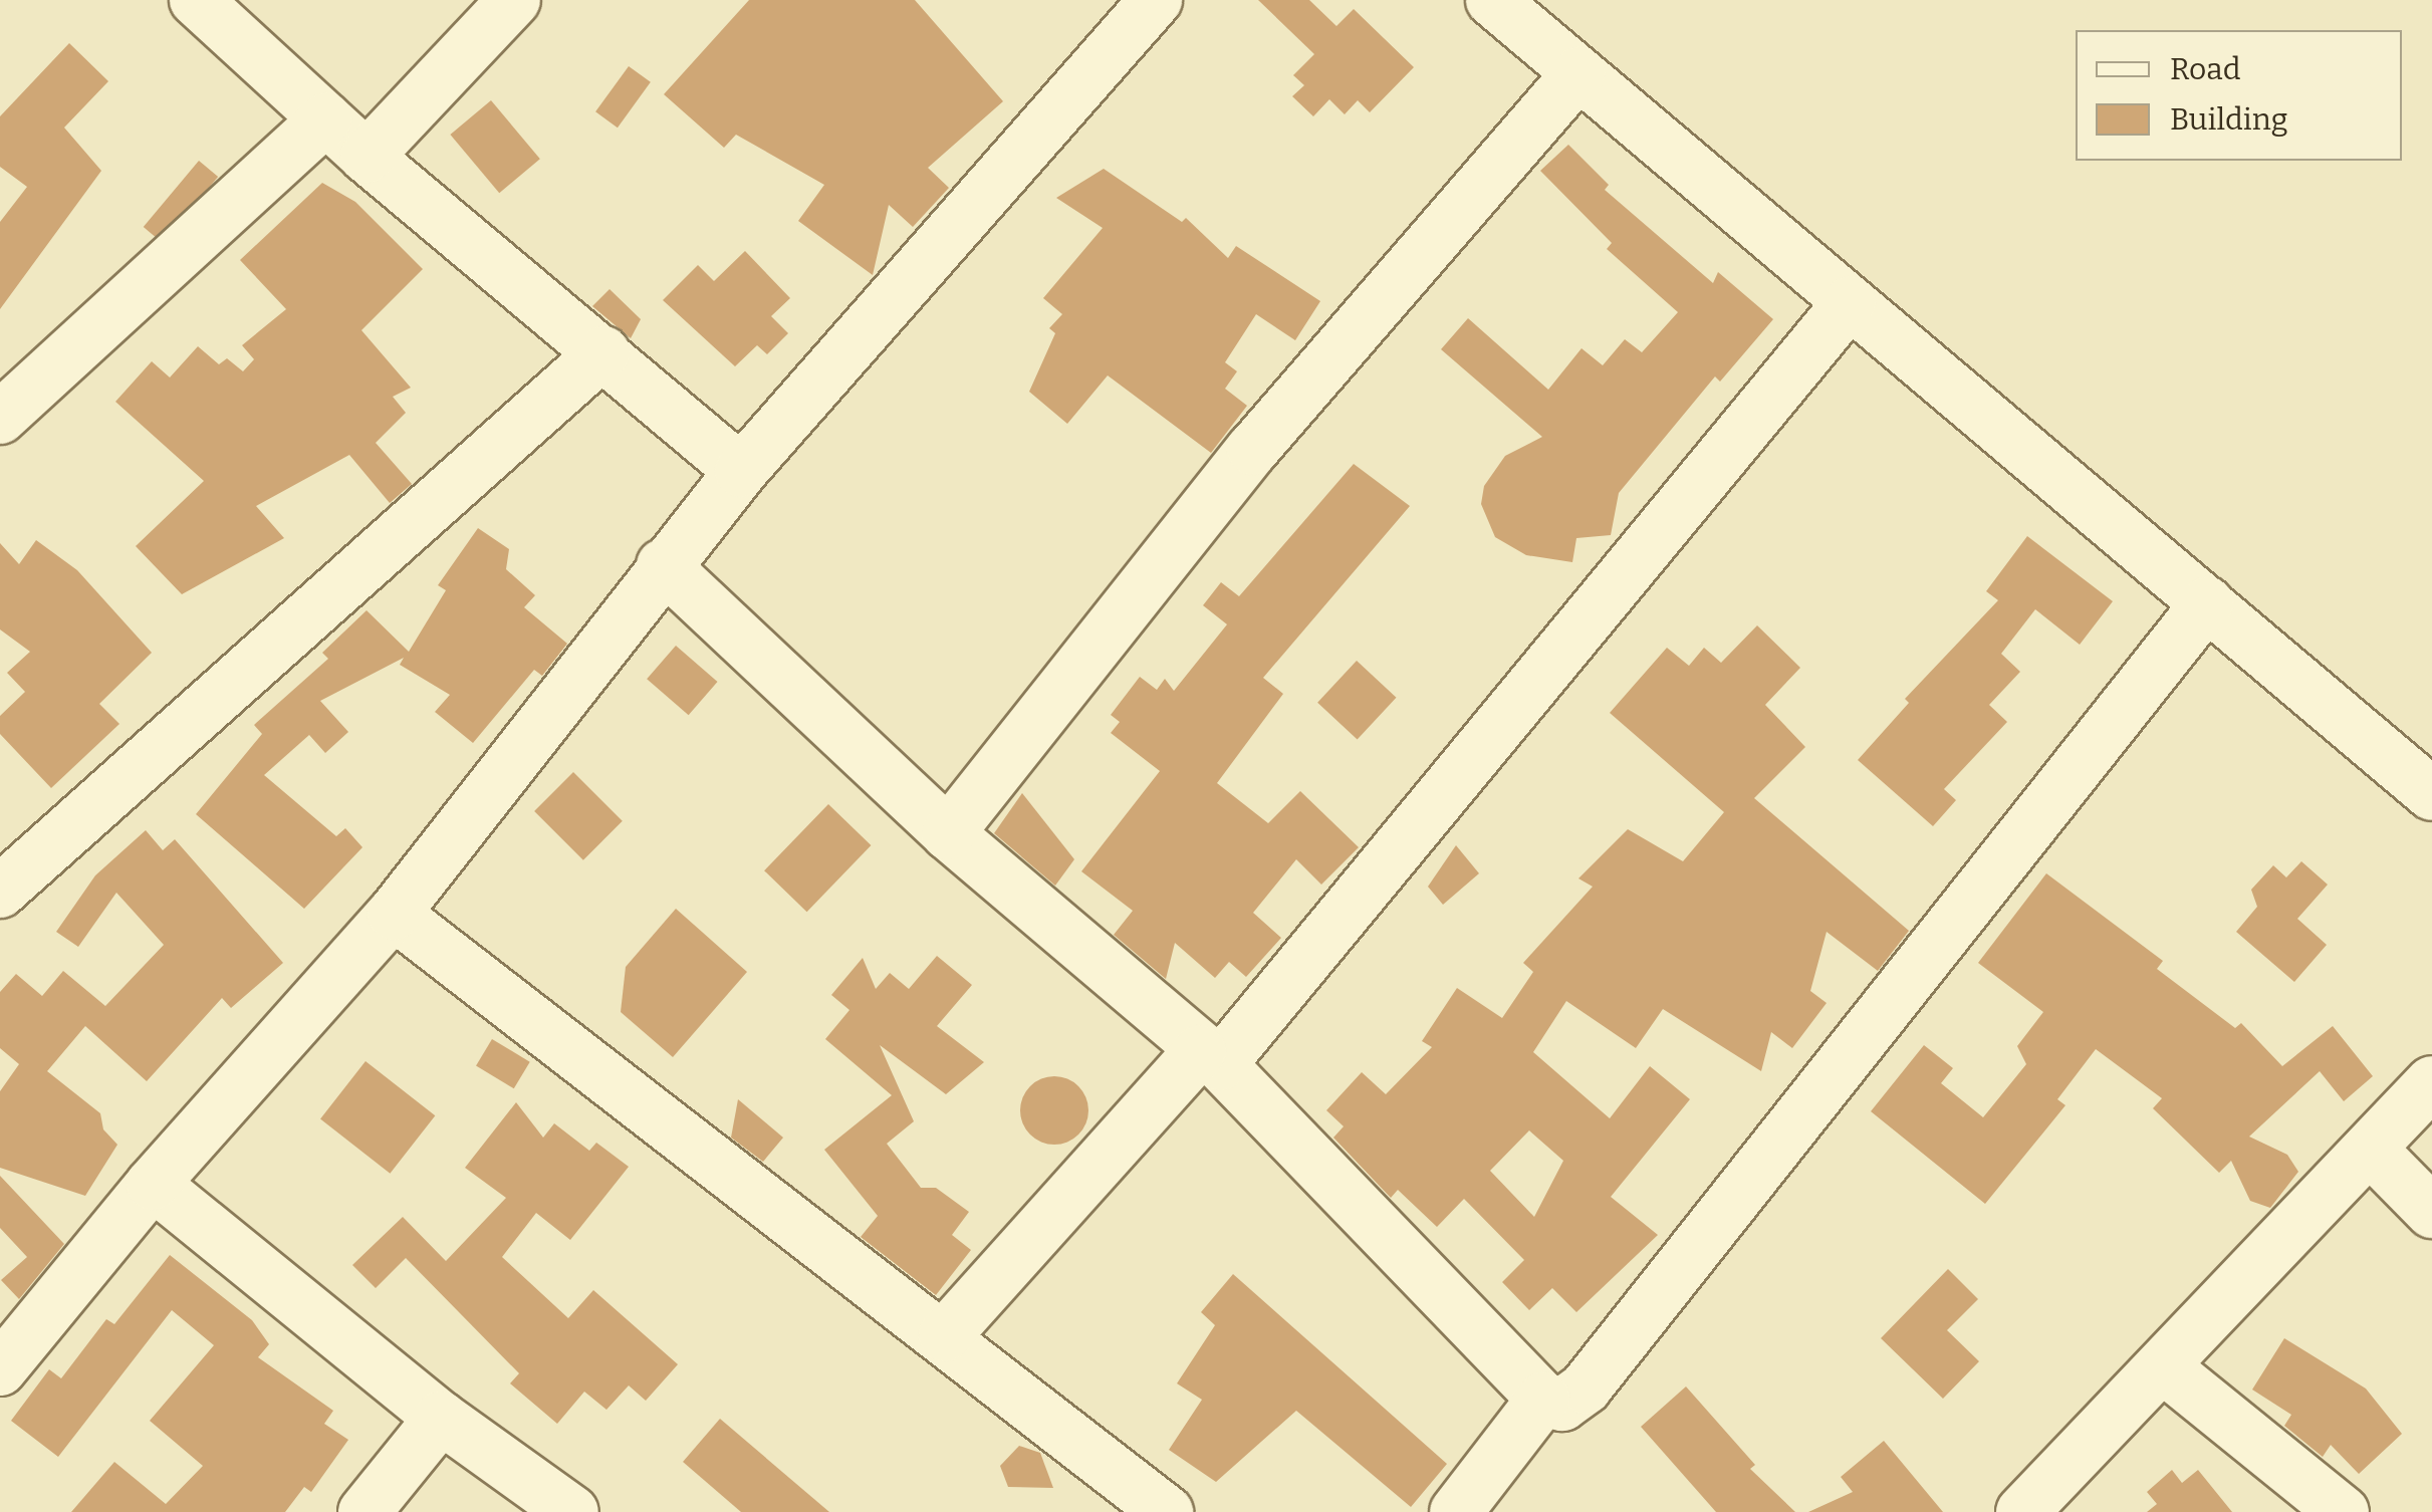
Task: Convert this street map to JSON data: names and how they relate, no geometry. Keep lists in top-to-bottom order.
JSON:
{
  "legend": ["Road", "Building"]
}
